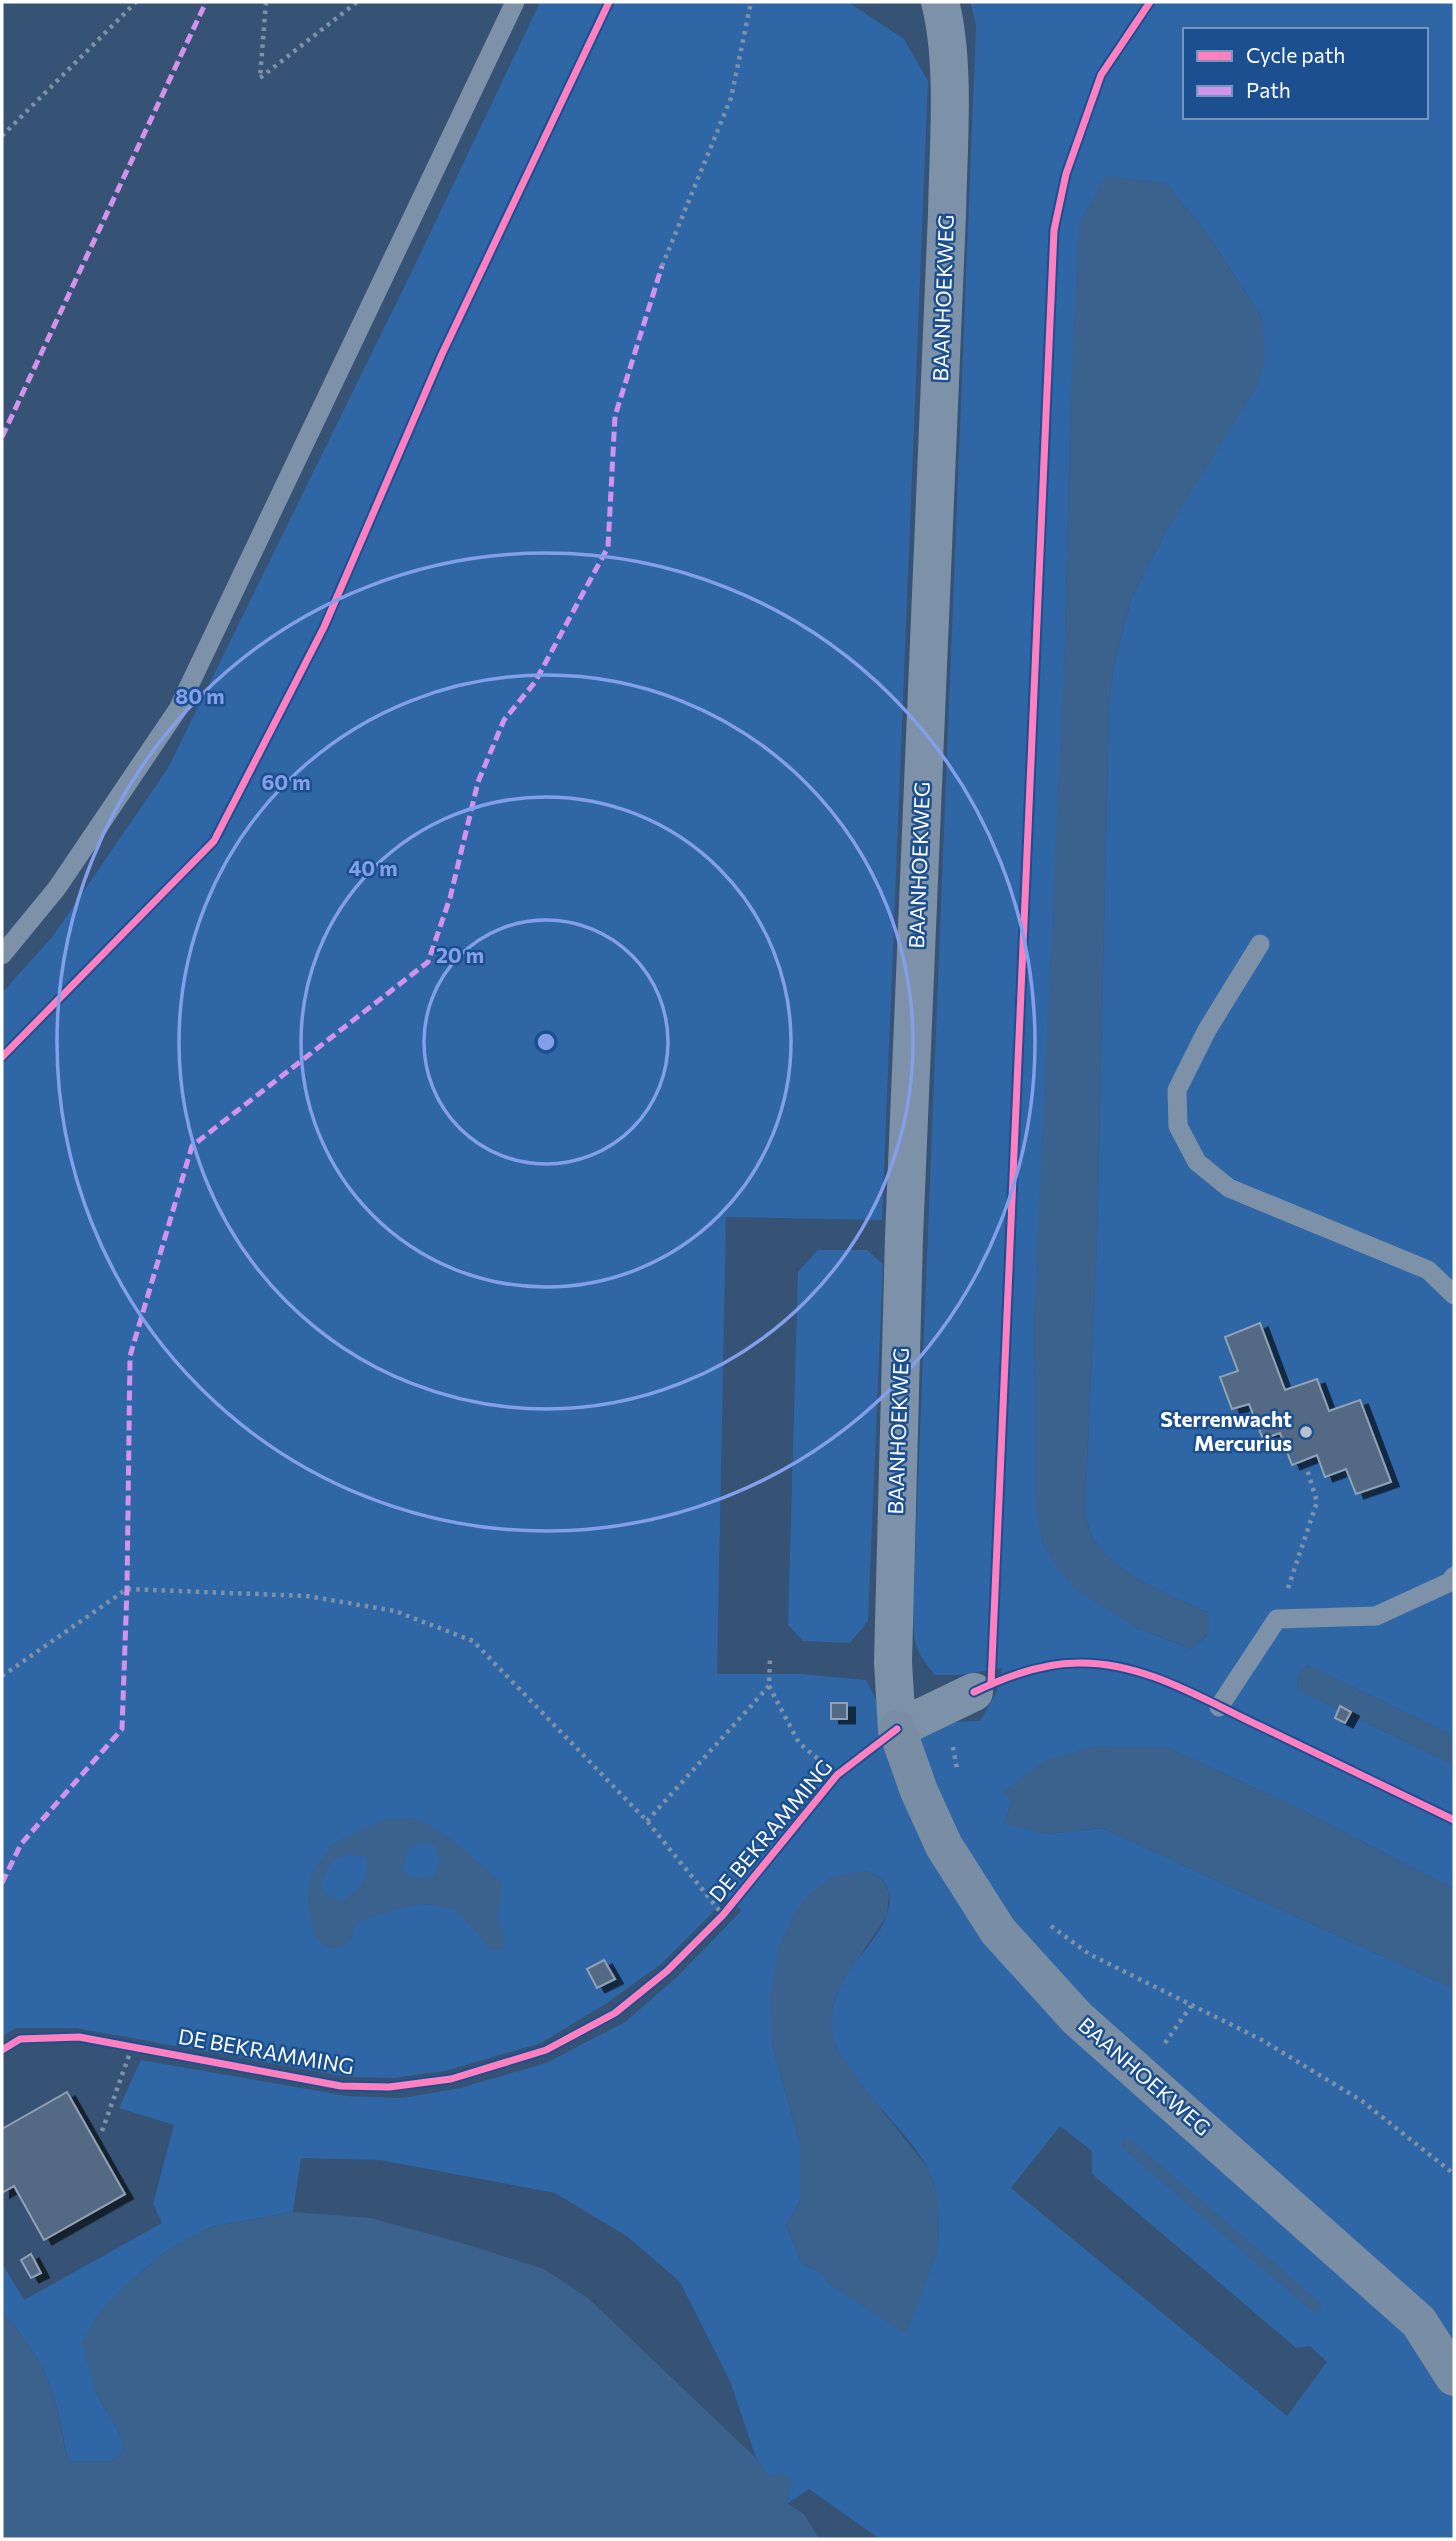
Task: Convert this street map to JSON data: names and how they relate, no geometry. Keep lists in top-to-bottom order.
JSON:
{
  "streets": {
    "street": ["BAANHOEKWEG"],
    "cycle path": ["DE BEKRAMMING"]
  },
  "places": ["Sterrenwacht Mercurius"],
  "legend": ["Cycle path", "Path"],
  "rings": [
    "80 m",
    "60 m",
    "40 m",
    "20 m"
  ]
}
